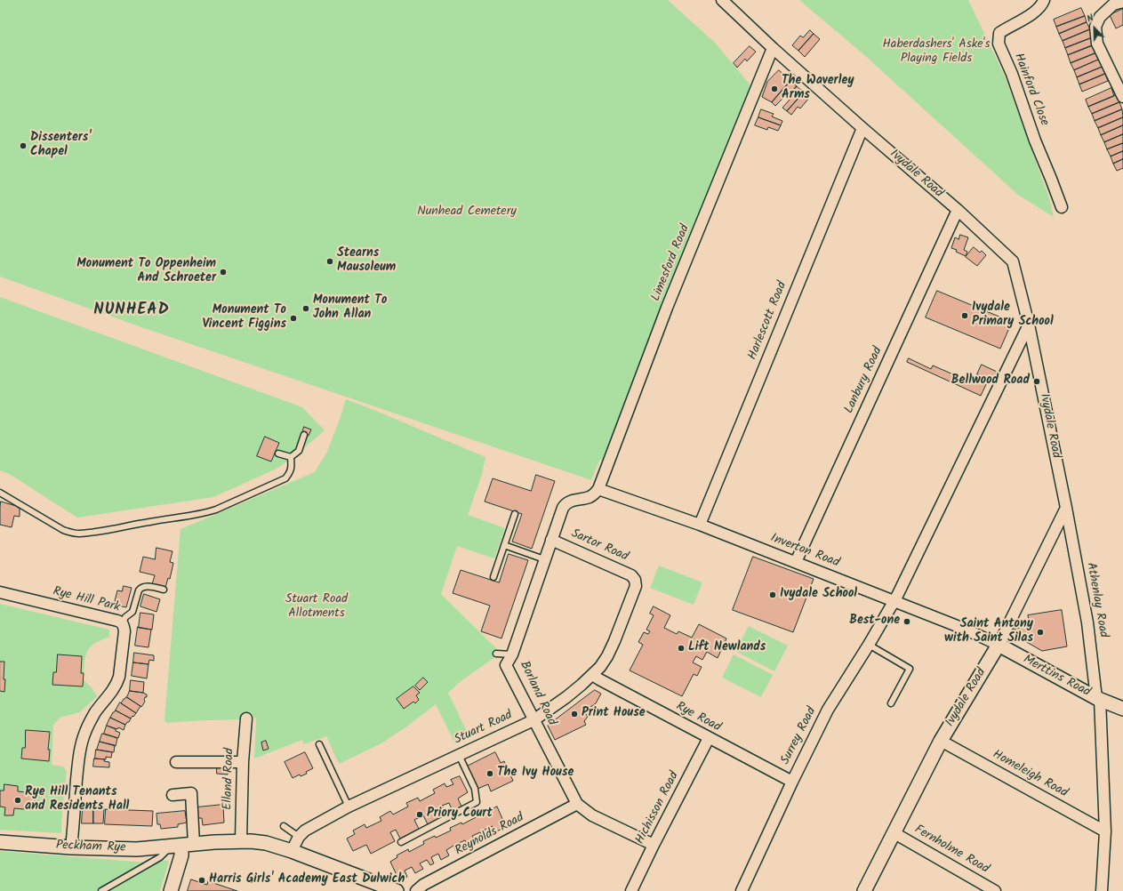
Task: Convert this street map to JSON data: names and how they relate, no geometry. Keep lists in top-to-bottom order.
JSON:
{
  "streets": {
    "street": [
      "Hainford Close",
      "Ivydale Road",
      "Limesford Road",
      "Harlescott Road",
      "Lanbury Road",
      "Sartor Road",
      "Inverton Road",
      "Rye Hill Park",
      "Athenlay Road",
      "Merttins Road",
      "Borland Road",
      "Rye Road",
      "Stuart Road",
      "Surrey Road",
      "Homeleigh Road",
      "Elland Road",
      "Hichisson Road",
      "Reynolds Road",
      "Peckham Rye",
      "Fernholme Road"
    ]
  },
  "crossings": [
    ["Ivydale Road", "Limesford Road"],
    ["Ivydale Road", "Harlescott Road"],
    ["Ivydale Road", "Lanbury Road"],
    ["Ivydale Road", "Inverton Road"],
    ["Ivydale Road", "Athenlay Road"],
    ["Ivydale Road", "Merttins Road"],
    ["Ivydale Road", "Homeleigh Road"],
    ["Ivydale Road", "Fernholme Road"],
    ["Limesford Road", "Inverton Road"],
    ["Limesford Road", "Borland Road"],
    ["Harlescott Road", "Inverton Road"],
    ["Lanbury Road", "Inverton Road"],
    ["Sartor Road", "Borland Road"],
    ["Sartor Road", "Stuart Road"],
    ["Inverton Road", "Merttins Road"],
    ["Inverton Road", "Borland Road"],
    ["Inverton Road", "Surrey Road"],
    ["Rye Hill Park", "Peckham Rye"],
    ["Athenlay Road", "Merttins Road"],
    ["Athenlay Road", "Homeleigh Road"],
    ["Borland Road", "Stuart Road"],
    ["Borland Road", "Hichisson Road"],
    ["Borland Road", "Reynolds Road"],
    ["Rye Road", "Stuart Road"],
    ["Rye Road", "Surrey Road"],
    ["Rye Road", "Hichisson Road"],
    ["Stuart Road", "Peckham Rye"],
    ["Elland Road", "Peckham Rye"]
  ],
  "districts": ["NUNHEAD"],
  "parks": ["Haberdashers' Aske's Playing Fields", "Nunhead Cemetery", "Stuart Road Allotments"],
  "places": [
    "The Waverley Arms",
    "Dissenters' Chapel",
    "Stearns Mausoleum",
    "Monument To Oppenheim And Schroeter",
    "Monument To John Allan",
    "Ivydale Primary School",
    "Monument To Vincent Figgins",
    "Bellwood Road",
    "Ivydale School",
    "Best-one",
    "Saint Antony with Saint Silas",
    "Lift Newlands",
    "Print House",
    "The Ivy House",
    "Rye Hill Tenants and Residents Hall",
    "Priory Court",
    "Harris Girls' Academy East Dulwich"
  ],
  "north": "top left"
}
